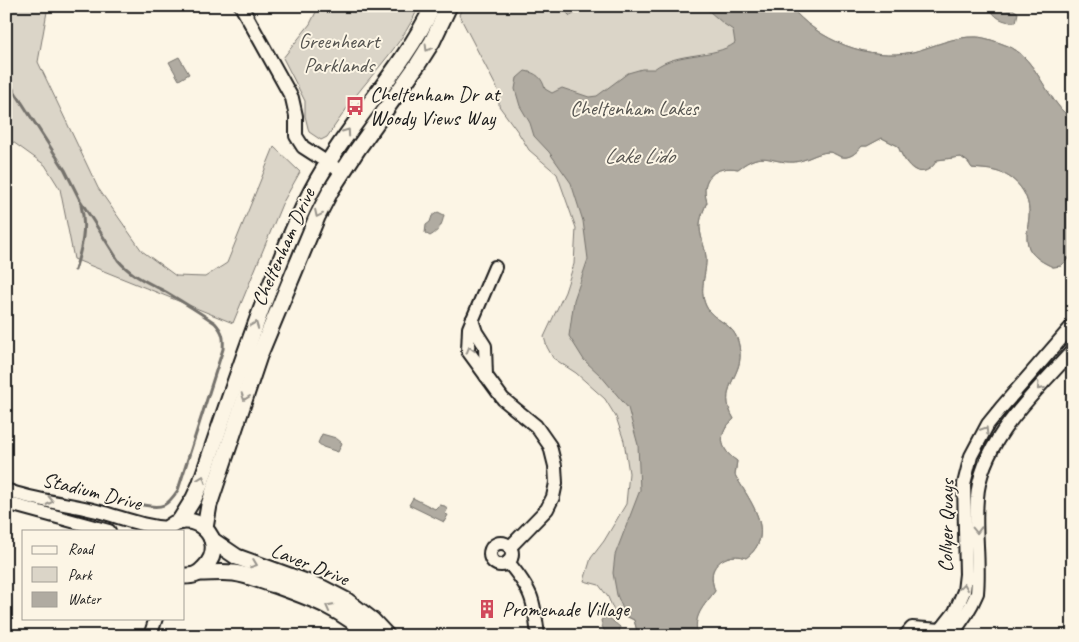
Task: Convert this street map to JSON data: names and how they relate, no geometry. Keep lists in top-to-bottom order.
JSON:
{
  "streets": {
    "main road": ["Cheltenham Drive", "Laver Drive"],
    "street": ["Stadium Drive", "Collyer Quays"]
  },
  "crossings": [
    ["Cheltenham Drive", "Stadium Drive"],
    ["Cheltenham Drive", "Laver Drive"],
    ["Stadium Drive", "Laver Drive"]
  ],
  "water": ["Lake Lido"],
  "parks": ["Greenheart Parklands", "Cheltenham Lakes"],
  "places": {
    "bus stop": ["Cheltenham Dr at Woody Views Way"],
    "building": ["Promenade Village"]
  },
  "legend": ["Road", "Park", "Water"]
}
